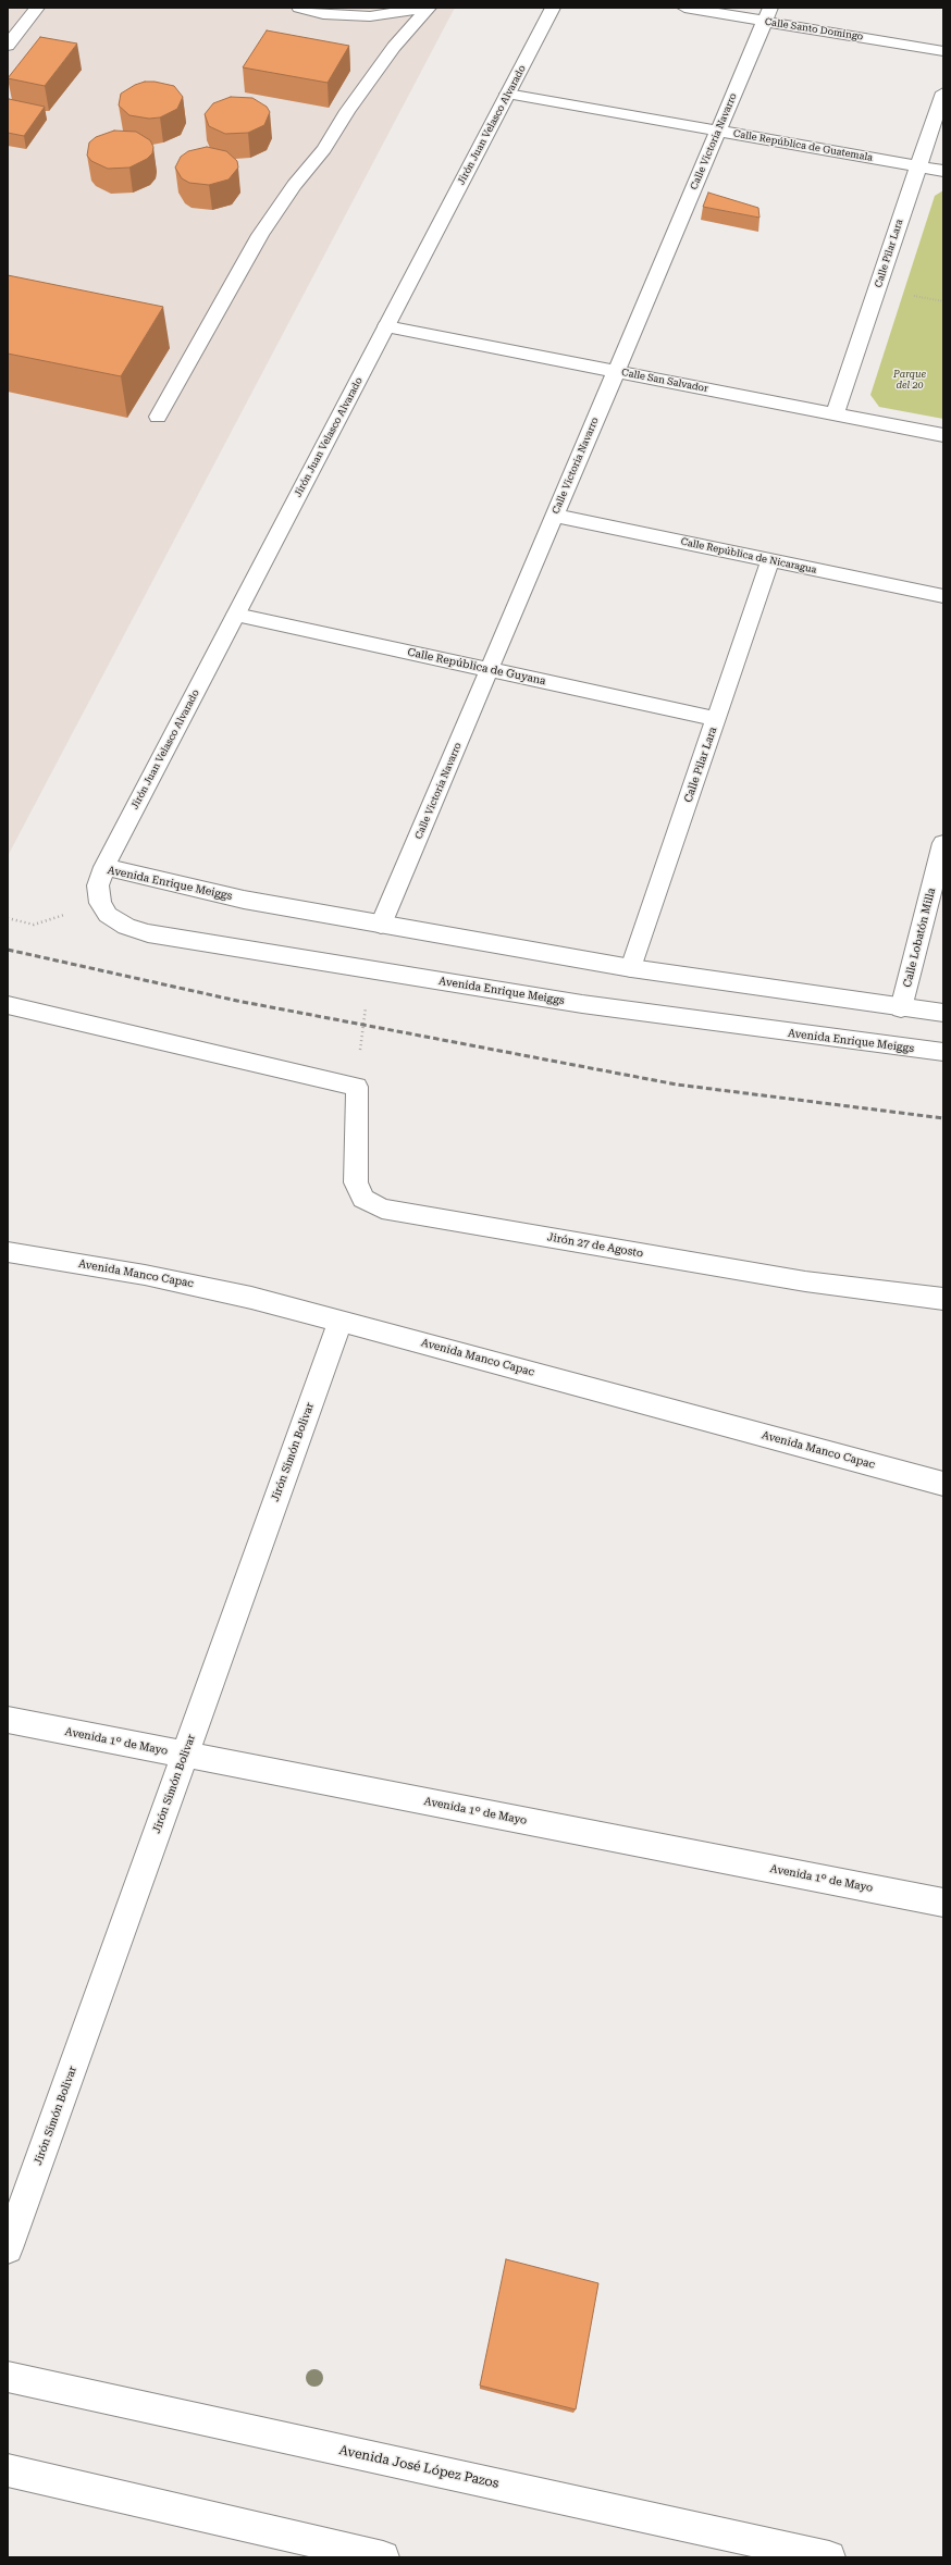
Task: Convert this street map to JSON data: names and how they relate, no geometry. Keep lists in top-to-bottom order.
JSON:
{
  "streets": {
    "street": [
      "Calle Santo Domingo",
      "Jirón Juan Velasco Alvarado",
      "Calle Victoria Navarro",
      "Calle República de Guatemala",
      "Calle Pilar Lara",
      "Calle San Salvador",
      "Calle República de Nicaragua",
      "Calle República de Guyana",
      "Avenida Enrique Meiggs",
      "Calle Lobatón Milla",
      "Jirón 27 de Agosto",
      "Avenida Manco Capac",
      "Jirón Simón Bolivar",
      "Avenida 1º de Mayo",
      "Avenida José López Pazos"
    ]
  },
  "crossings": [
    ["Calle Santo Domingo", "Calle Victoria Navarro"],
    ["Jirón Juan Velasco Alvarado", "Calle República de Guatemala"],
    ["Jirón Juan Velasco Alvarado", "Calle San Salvador"],
    ["Jirón Juan Velasco Alvarado", "Calle República de Guyana"],
    ["Jirón Juan Velasco Alvarado", "Avenida Enrique Meiggs"],
    ["Calle Victoria Navarro", "Calle República de Guatemala"],
    ["Calle Victoria Navarro", "Calle San Salvador"],
    ["Calle Victoria Navarro", "Calle República de Nicaragua"],
    ["Calle Victoria Navarro", "Calle República de Guyana"],
    ["Calle Victoria Navarro", "Avenida Enrique Meiggs"],
    ["Calle República de Guatemala", "Calle Pilar Lara"],
    ["Calle Pilar Lara", "Calle San Salvador"],
    ["Calle Pilar Lara", "Calle República de Nicaragua"],
    ["Calle Pilar Lara", "Calle República de Guyana"],
    ["Calle Pilar Lara", "Avenida Enrique Meiggs"],
    ["Avenida Enrique Meiggs", "Calle Lobatón Milla"],
    ["Avenida Manco Capac", "Jirón Simón Bolivar"],
    ["Jirón Simón Bolivar", "Avenida 1º de Mayo"]
  ],
  "parks": ["Parque del 20"]
}
